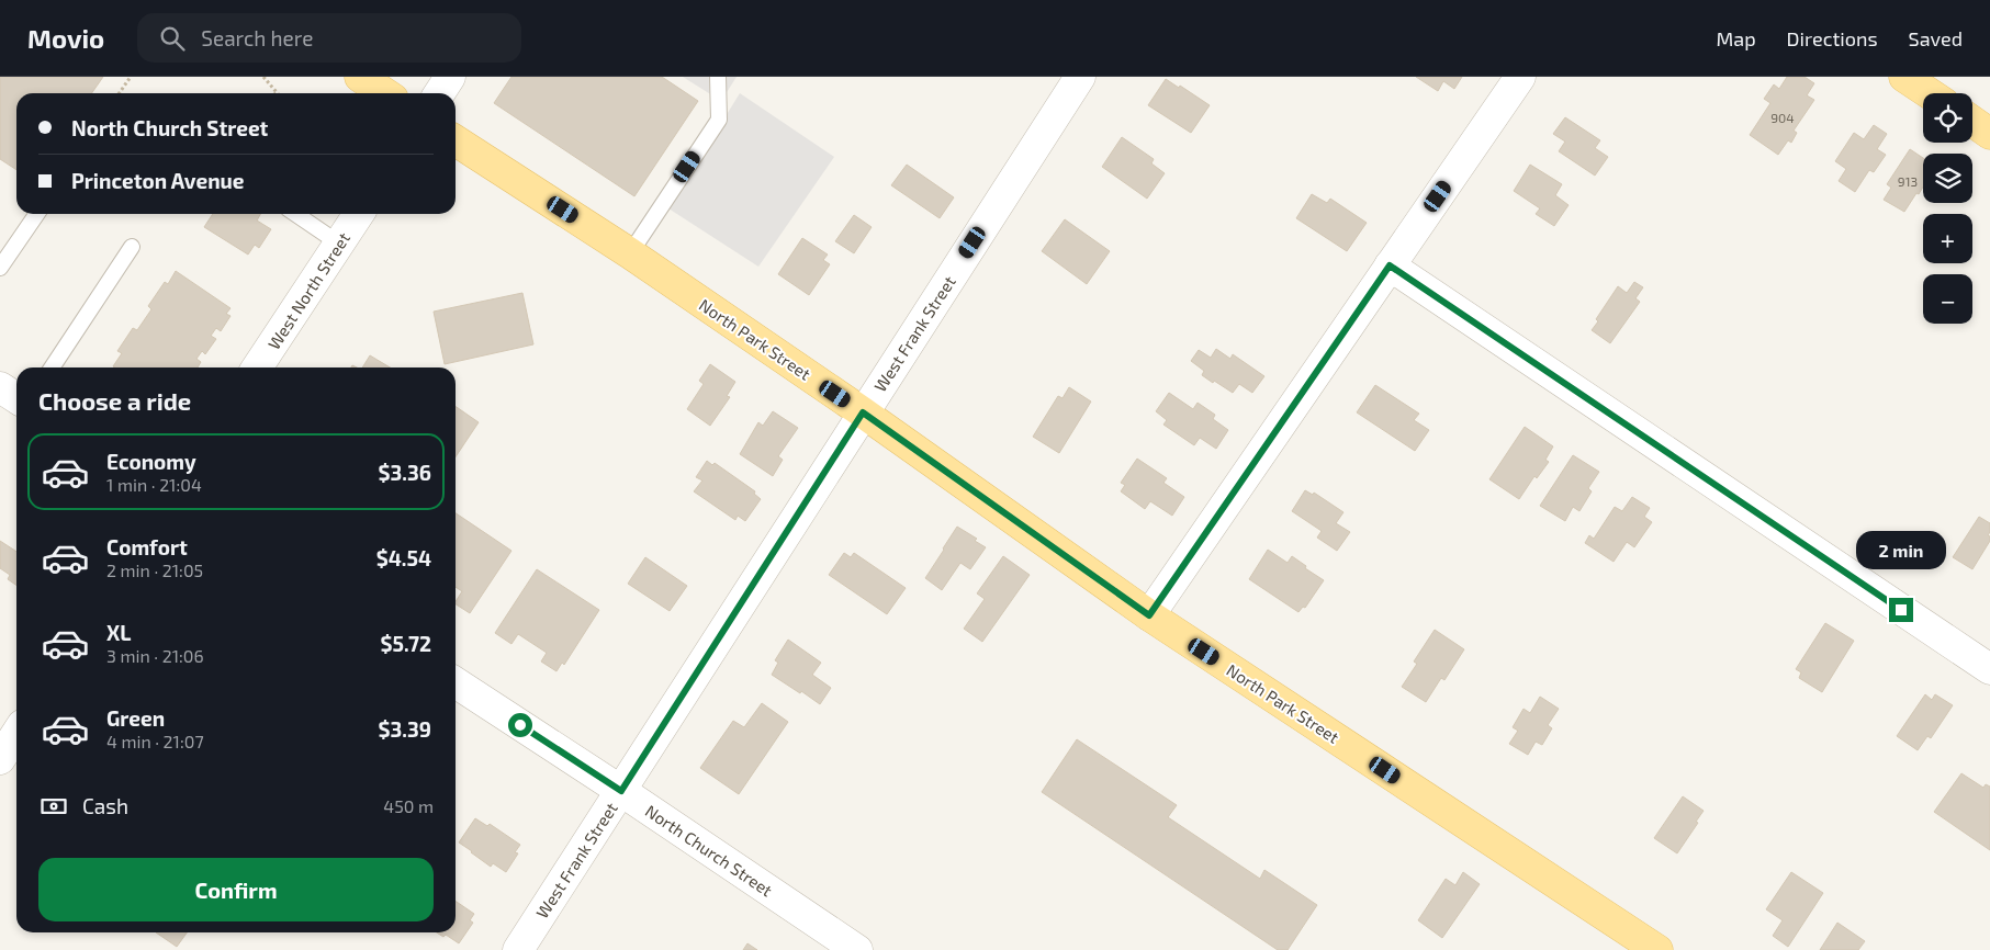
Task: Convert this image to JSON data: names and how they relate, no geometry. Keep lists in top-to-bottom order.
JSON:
{
  "streets": {
    "main road": ["North Park Street"],
    "street": ["West North Street", "West Frank Street", "North Church Street"]
  },
  "crossings": [
    ["West Frank Street", "North Park Street"],
    ["West Frank Street", "North Church Street"]
  ],
  "house_numbers": ["904", "913"],
  "page": {
    "header": "Movio",
    "search": "Search here",
    "nav": ["Map", "Directions", "Saved"],
    "map_buttons": ["+", "−"],
    "banner": ["North Church Street", "Princeton Avenue"],
    "heading": "Choose a ride",
    "list": [
      {
        "name": "Economy",
        "note": "1 min · 21:04",
        "value": "$3.36"
      },
      {
        "name": "Comfort",
        "note": "2 min · 21:05",
        "value": "$4.54"
      },
      {
        "name": "XL",
        "note": "3 min · 21:06",
        "value": "$5.72"
      },
      {
        "name": "Green",
        "note": "4 min · 21:07",
        "value": "$3.39"
      }
    ],
    "bubble": "2 min",
    "pay": ["Cash", "450 m"],
    "buttons": "Confirm"
  }
}
